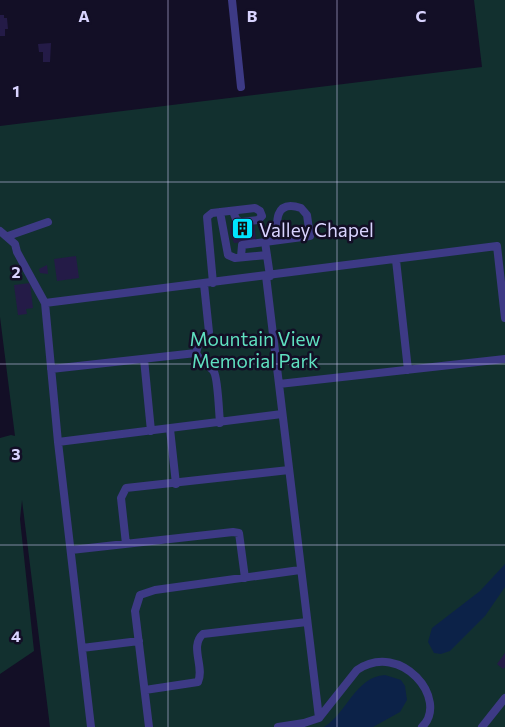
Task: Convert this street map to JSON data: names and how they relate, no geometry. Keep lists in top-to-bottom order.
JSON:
{
  "parks": ["Mountain View Memorial Park"],
  "places": {
    "building": ["Valley Chapel"]
  },
  "grid": {
    "columns": ["A", "B", "C"],
    "rows": [
      "1",
      "2",
      "3",
      "4"
    ]
  }
}
